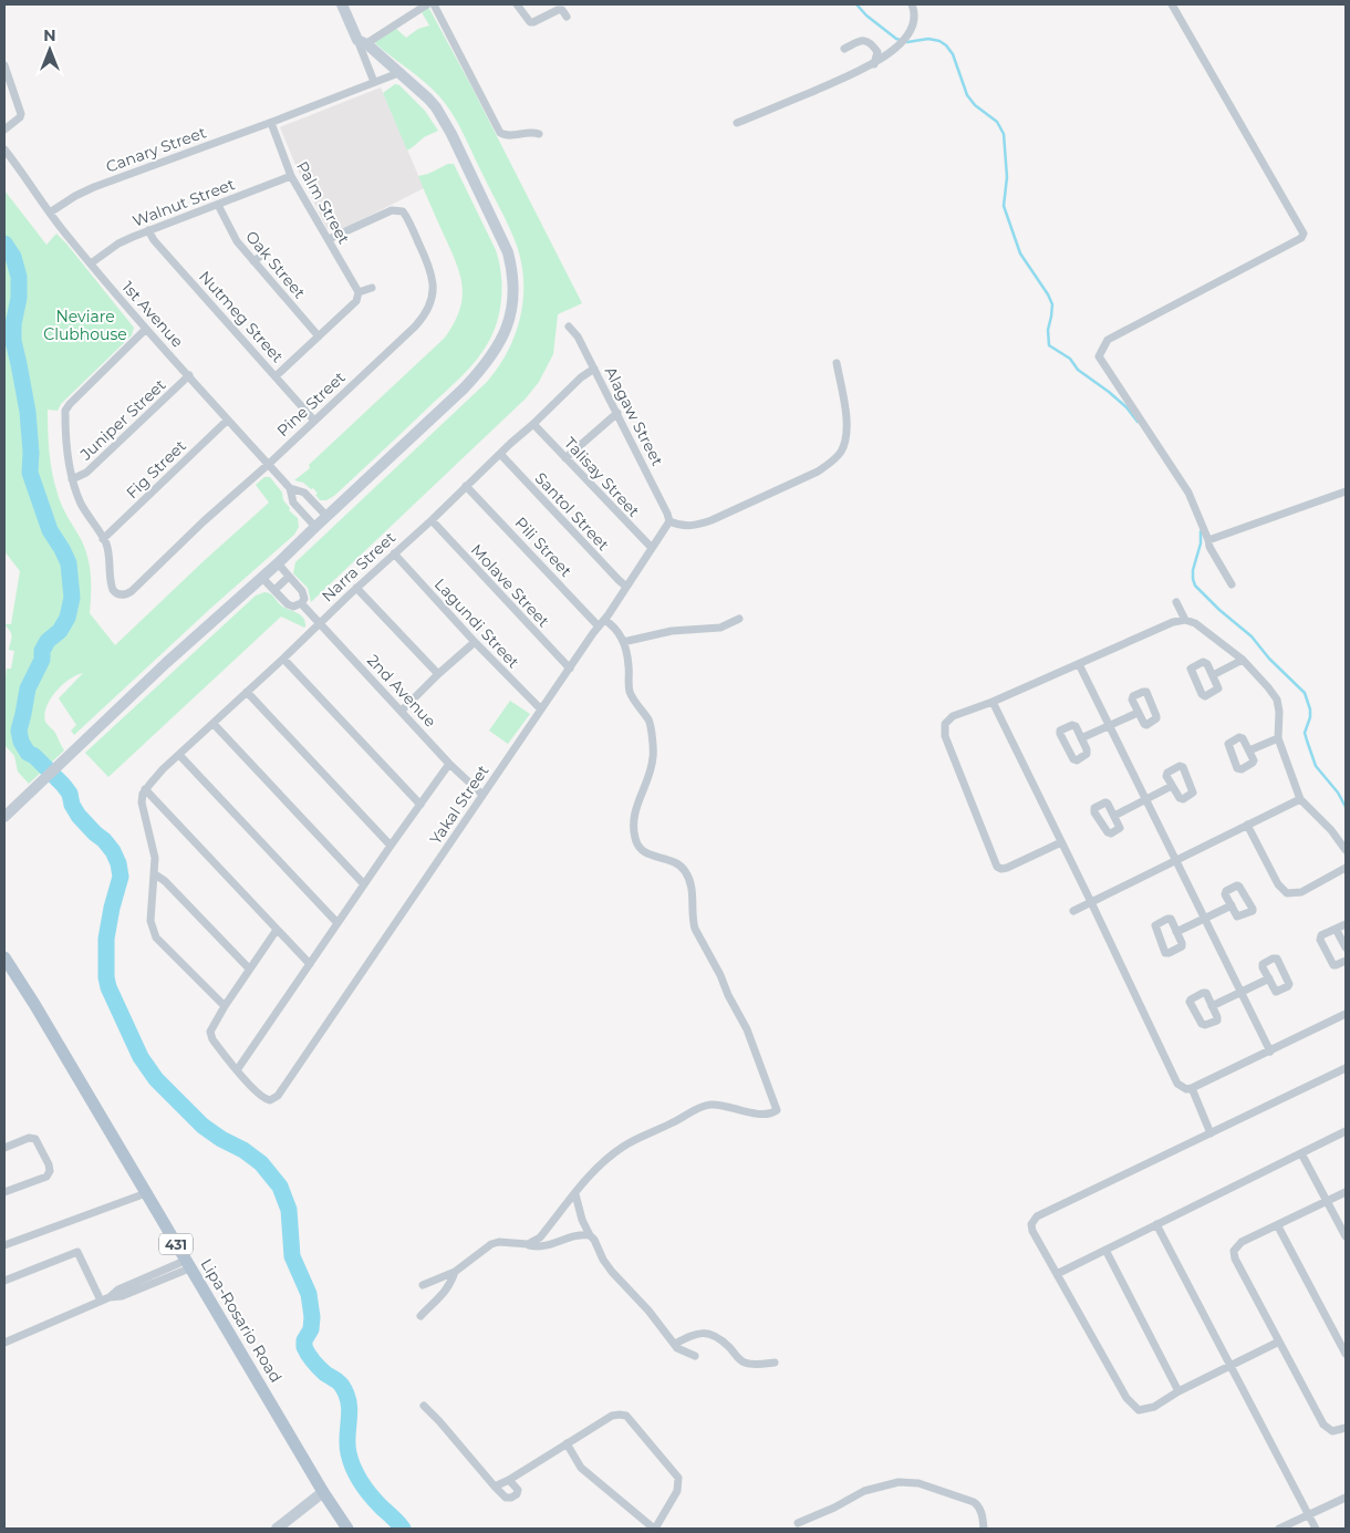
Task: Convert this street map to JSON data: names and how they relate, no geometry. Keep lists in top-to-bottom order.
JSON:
{
  "streets": {
    "main road": ["431", "Lipa-Rosario Road"],
    "street": [
      "Canary Street",
      "Walnut Street",
      "Palm Street",
      "Oak Street",
      "1st Avenue",
      "Nutmeg Street",
      "Pine Street",
      "Alagaw Street",
      "Juniper Street",
      "Fig Street",
      "Talisay Street",
      "Santol Street",
      "Pili Street",
      "Narra Street",
      "Molave Street",
      "Lagundi Street",
      "2nd Avenue",
      "Yakal Street"
    ]
  },
  "crossings": [
    ["Canary Street", "Palm Street"],
    ["Canary Street", "1st Avenue"],
    ["Walnut Street", "Palm Street"],
    ["Walnut Street", "Oak Street"],
    ["Walnut Street", "1st Avenue"],
    ["Walnut Street", "Nutmeg Street"],
    ["Palm Street", "Pine Street"],
    ["1st Avenue", "Pine Street"],
    ["1st Avenue", "Juniper Street"],
    ["1st Avenue", "Fig Street"],
    ["Nutmeg Street", "Pine Street"],
    ["Pine Street", "Fig Street"],
    ["Alagaw Street", "Narra Street"],
    ["Alagaw Street", "Yakal Street"],
    ["Talisay Street", "Narra Street"],
    ["Talisay Street", "Yakal Street"],
    ["Santol Street", "Narra Street"],
    ["Santol Street", "Yakal Street"],
    ["Pili Street", "Narra Street"],
    ["Pili Street", "Yakal Street"],
    ["Narra Street", "Molave Street"],
    ["Narra Street", "Lagundi Street"],
    ["Narra Street", "2nd Avenue"],
    ["Molave Street", "Yakal Street"],
    ["Lagundi Street", "Yakal Street"],
    ["2nd Avenue", "Yakal Street"]
  ],
  "parks": ["Neviare Clubhouse"],
  "north": "top"
}
